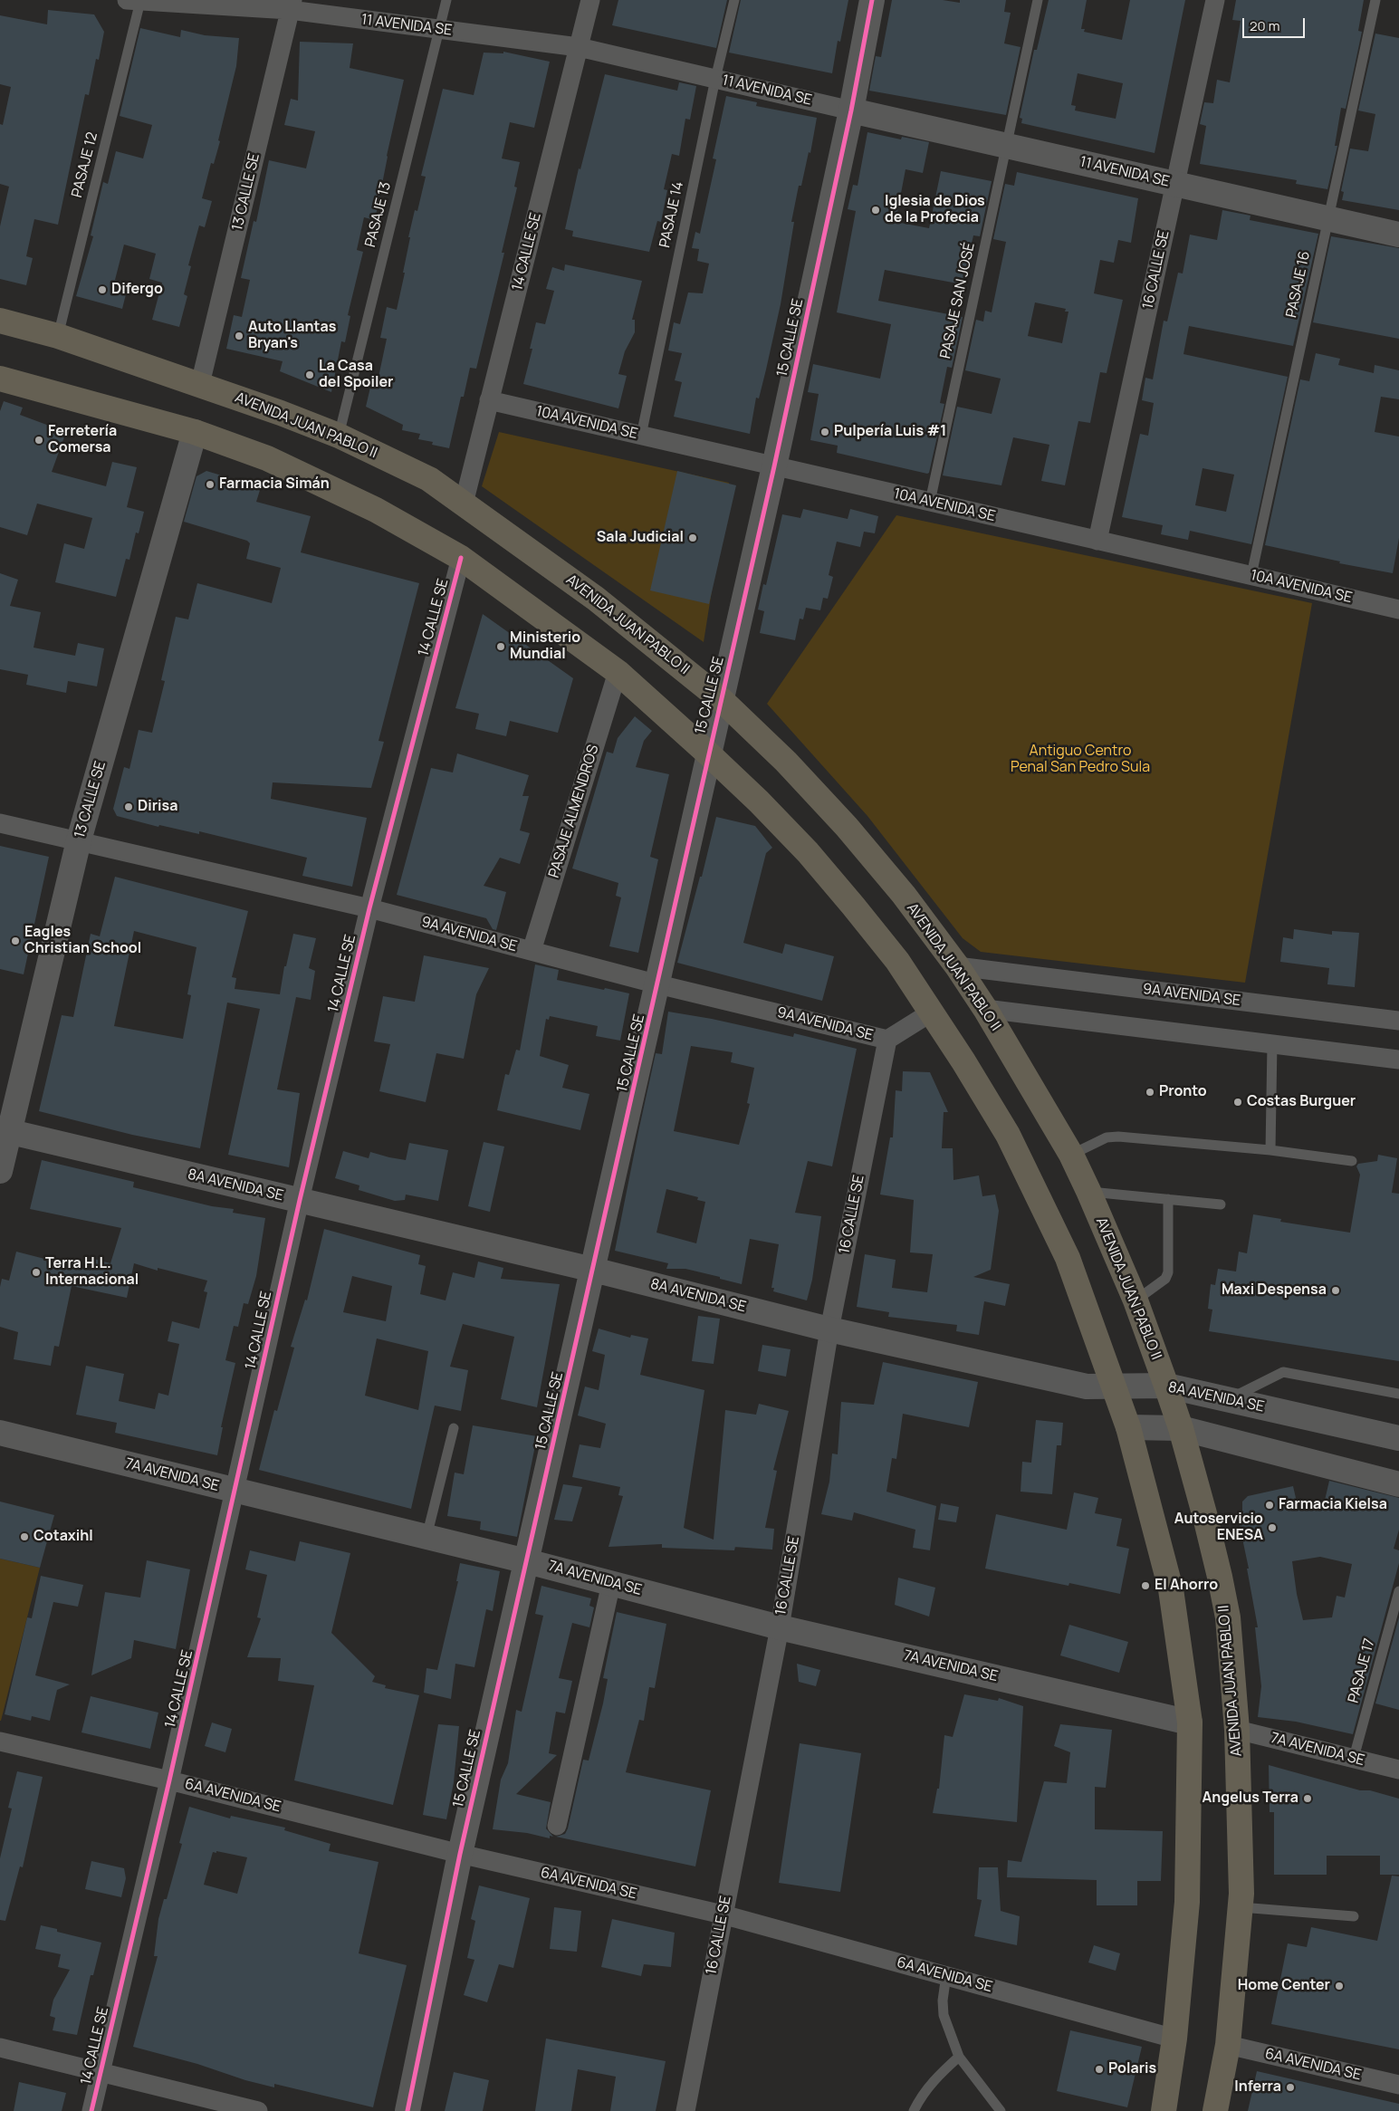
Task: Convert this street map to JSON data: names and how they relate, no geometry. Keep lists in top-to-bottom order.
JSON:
{
  "streets": {
    "highway": ["AVENIDA JUAN PABLO II"],
    "street": [
      "11 AVENIDA SE",
      "13 CALLE SE",
      "14 CALLE SE",
      "16 CALLE SE",
      "15 CALLE SE",
      "10A AVENIDA SE",
      "PASAJE ALMENDROS",
      "9A AVENIDA SE",
      "8A AVENIDA SE",
      "7A AVENIDA SE",
      "6A AVENIDA SE"
    ],
    "lane": [
      "PASAJE 12",
      "PASAJE 13",
      "PASAJE 14",
      "PASAJE 16",
      "PASAJE SAN JOSÉ",
      "PASAJE 17"
    ]
  },
  "crossings": [
    ["11 AVENIDA SE", "PASAJE 12"],
    ["11 AVENIDA SE", "13 CALLE SE"],
    ["11 AVENIDA SE", "PASAJE 13"],
    ["11 AVENIDA SE", "PASAJE 14"],
    ["11 AVENIDA SE", "14 CALLE SE"],
    ["11 AVENIDA SE", "16 CALLE SE"],
    ["11 AVENIDA SE", "PASAJE 16"],
    ["11 AVENIDA SE", "PASAJE SAN JOSÉ"],
    ["11 AVENIDA SE", "15 CALLE SE"],
    ["PASAJE 12", "AVENIDA JUAN PABLO II"],
    ["13 CALLE SE", "AVENIDA JUAN PABLO II"],
    ["13 CALLE SE", "9A AVENIDA SE"],
    ["13 CALLE SE", "8A AVENIDA SE"],
    ["PASAJE 13", "AVENIDA JUAN PABLO II"],
    ["PASAJE 14", "10A AVENIDA SE"],
    ["14 CALLE SE", "10A AVENIDA SE"],
    ["14 CALLE SE", "AVENIDA JUAN PABLO II"],
    ["14 CALLE SE", "9A AVENIDA SE"],
    ["14 CALLE SE", "8A AVENIDA SE"],
    ["14 CALLE SE", "7A AVENIDA SE"],
    ["14 CALLE SE", "6A AVENIDA SE"],
    ["16 CALLE SE", "10A AVENIDA SE"],
    ["16 CALLE SE", "9A AVENIDA SE"],
    ["16 CALLE SE", "8A AVENIDA SE"],
    ["16 CALLE SE", "7A AVENIDA SE"],
    ["16 CALLE SE", "6A AVENIDA SE"],
    ["PASAJE 16", "10A AVENIDA SE"],
    ["PASAJE SAN JOSÉ", "10A AVENIDA SE"],
    ["15 CALLE SE", "10A AVENIDA SE"],
    ["15 CALLE SE", "AVENIDA JUAN PABLO II"],
    ["15 CALLE SE", "9A AVENIDA SE"],
    ["15 CALLE SE", "8A AVENIDA SE"],
    ["15 CALLE SE", "7A AVENIDA SE"],
    ["15 CALLE SE", "6A AVENIDA SE"],
    ["AVENIDA JUAN PABLO II", "9A AVENIDA SE"],
    ["AVENIDA JUAN PABLO II", "8A AVENIDA SE"],
    ["AVENIDA JUAN PABLO II", "7A AVENIDA SE"],
    ["AVENIDA JUAN PABLO II", "6A AVENIDA SE"],
    ["PASAJE ALMENDROS", "9A AVENIDA SE"],
    ["7A AVENIDA SE", "PASAJE 17"]
  ],
  "parks": ["Antiguo Centro Penal San Pedro Sula"],
  "places": [
    "Iglesia de Dios de la Profecia",
    "Difergo",
    "Auto Llantas Bryan's",
    "La Casa del Spoiler",
    "Pulpería Luis #1",
    "Ferretería Comersa",
    "Farmacia Simán",
    "Sala Judicial",
    "Ministerio Mundial",
    "Dirisa",
    "Eagles Christian School",
    "Pronto",
    "Costas Burguer",
    "Terra H.L. Internacional",
    "Maxi Despensa",
    "Farmacia Kielsa",
    "Autoservicio ENESA",
    "Cotaxihl",
    "El Ahorro",
    "Angelus Terra",
    "Home Center",
    "Polaris",
    "Inferra"
  ],
  "scale_bar": "20 m"
}
